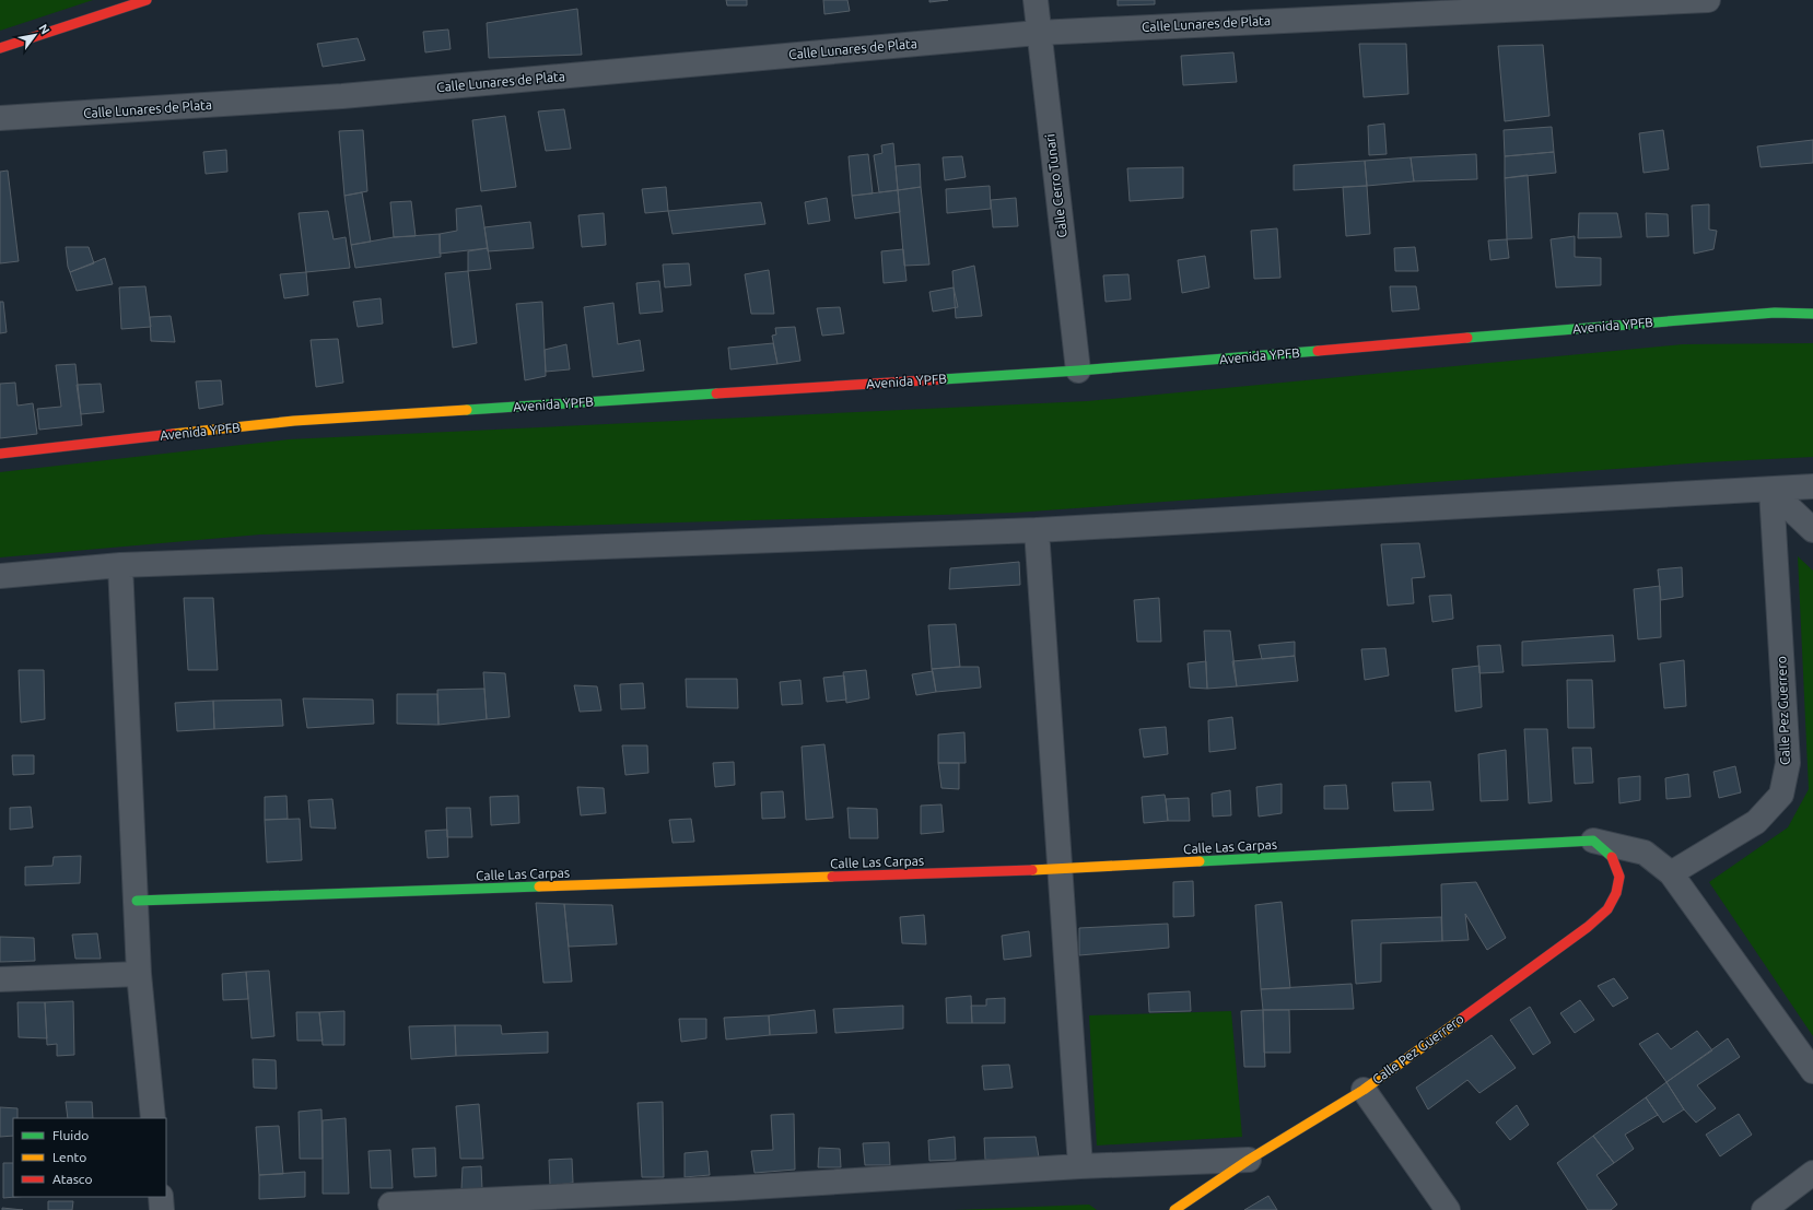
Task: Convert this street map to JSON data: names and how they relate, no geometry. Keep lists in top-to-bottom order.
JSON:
{
  "streets": {
    "street": [
      "Calle Lunares de Plata",
      "Calle Cerro Tunari",
      "Avenida YPFB",
      "Calle Pez Guerrero",
      "Calle Las Carpas"
    ]
  },
  "crossings": [
    ["Calle Lunares de Plata", "Calle Cerro Tunari"],
    ["Calle Cerro Tunari", "Avenida YPFB"],
    ["Calle Pez Guerrero", "Calle Las Carpas"]
  ],
  "legend": ["Fluido", "Lento", "Atasco"],
  "north": "top right"
}
